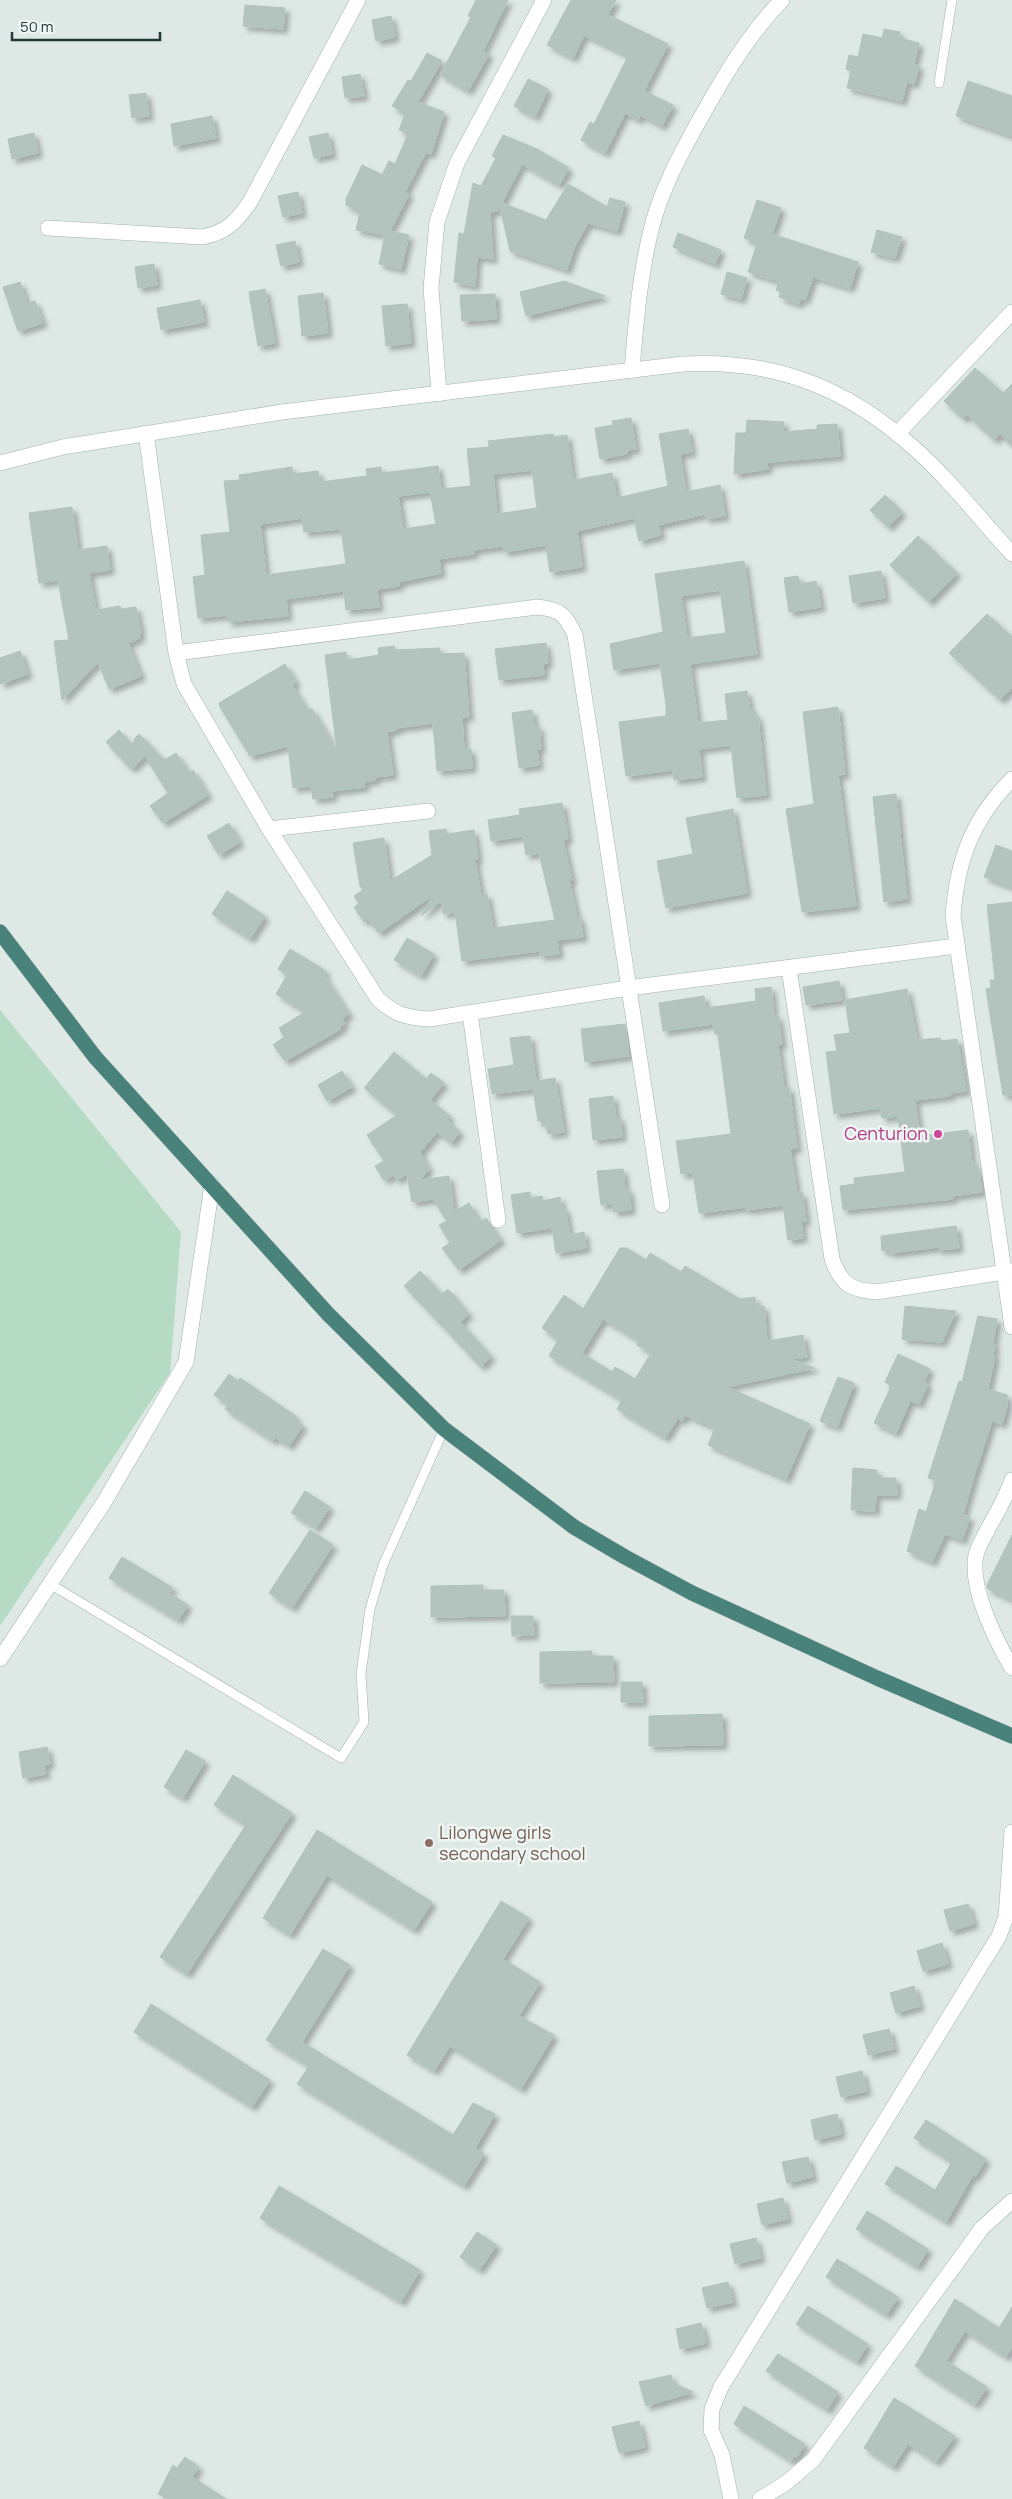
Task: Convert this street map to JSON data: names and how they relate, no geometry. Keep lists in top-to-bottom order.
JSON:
{
  "places": ["Centurion", "Lilongwe girls secondary school"],
  "scale_bar": "50 m"
}
